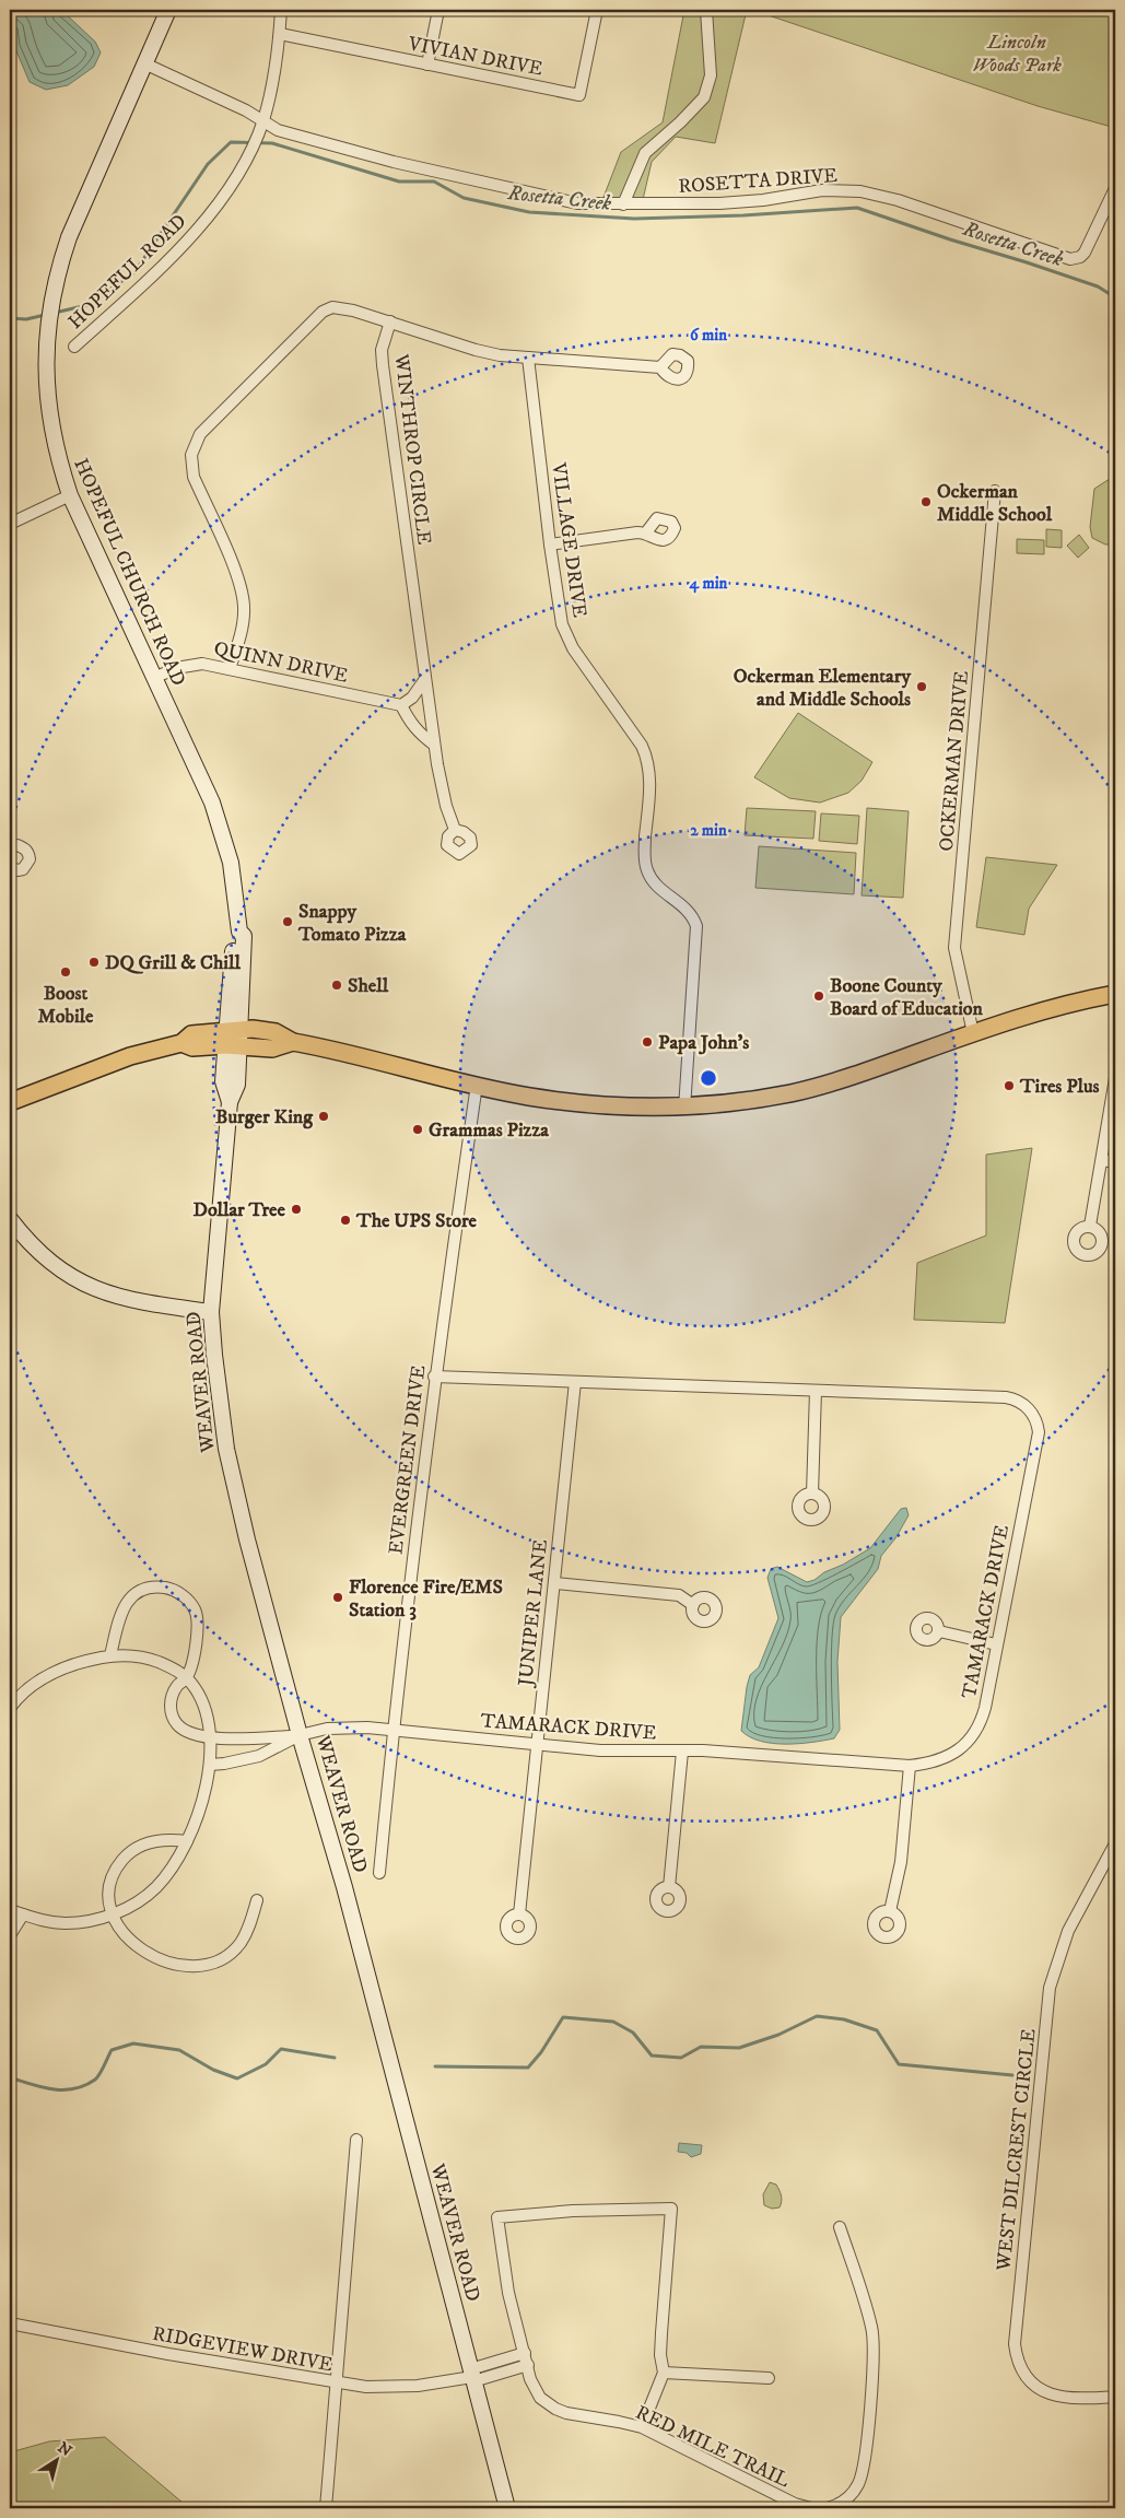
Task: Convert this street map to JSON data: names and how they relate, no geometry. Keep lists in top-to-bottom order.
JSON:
{
  "streets": {
    "main road": ["HOPEFUL CHURCH ROAD", "WEAVER ROAD"],
    "street": [
      "VIVIAN DRIVE",
      "ROSETTA DRIVE",
      "HOPEFUL ROAD",
      "WINTHROP CIRCLE",
      "VILLAGE DRIVE",
      "QUINN DRIVE",
      "OCKERMAN DRIVE",
      "EVERGREEN DRIVE",
      "TAMARACK DRIVE",
      "JUNIPER LANE",
      "WEST DILCREST CIRCLE",
      "RIDGEVIEW DRIVE",
      "RED MILE TRAIL"
    ]
  },
  "crossings": [
    ["VIVIAN DRIVE", "HOPEFUL ROAD"],
    ["ROSETTA DRIVE", "HOPEFUL ROAD"],
    ["ROSETTA DRIVE", "HOPEFUL CHURCH ROAD"],
    ["HOPEFUL CHURCH ROAD", "QUINN DRIVE"],
    ["HOPEFUL CHURCH ROAD", "WEAVER ROAD"],
    ["WEAVER ROAD", "TAMARACK DRIVE"],
    ["WEAVER ROAD", "RIDGEVIEW DRIVE"],
    ["EVERGREEN DRIVE", "TAMARACK DRIVE"],
    ["TAMARACK DRIVE", "JUNIPER LANE"]
  ],
  "water": ["Rosetta Creek"],
  "parks": ["Lincoln Woods Park"],
  "places": [
    "Ockerman Middle School",
    "Ockerman Elementary and Middle Schools",
    "Snappy Tomato Pizza",
    "DQ Grill & Chill",
    "Boost Mobile",
    "Shell",
    "Boone County Board of Education",
    "Papa John's",
    "Tires Plus",
    "Burger King",
    "Grammas Pizza",
    "Dollar Tree",
    "The UPS Store",
    "Florence Fire/EMS Station 3"
  ],
  "north": "top right",
  "rings": ["6 min", "4 min", "2 min"]
}
